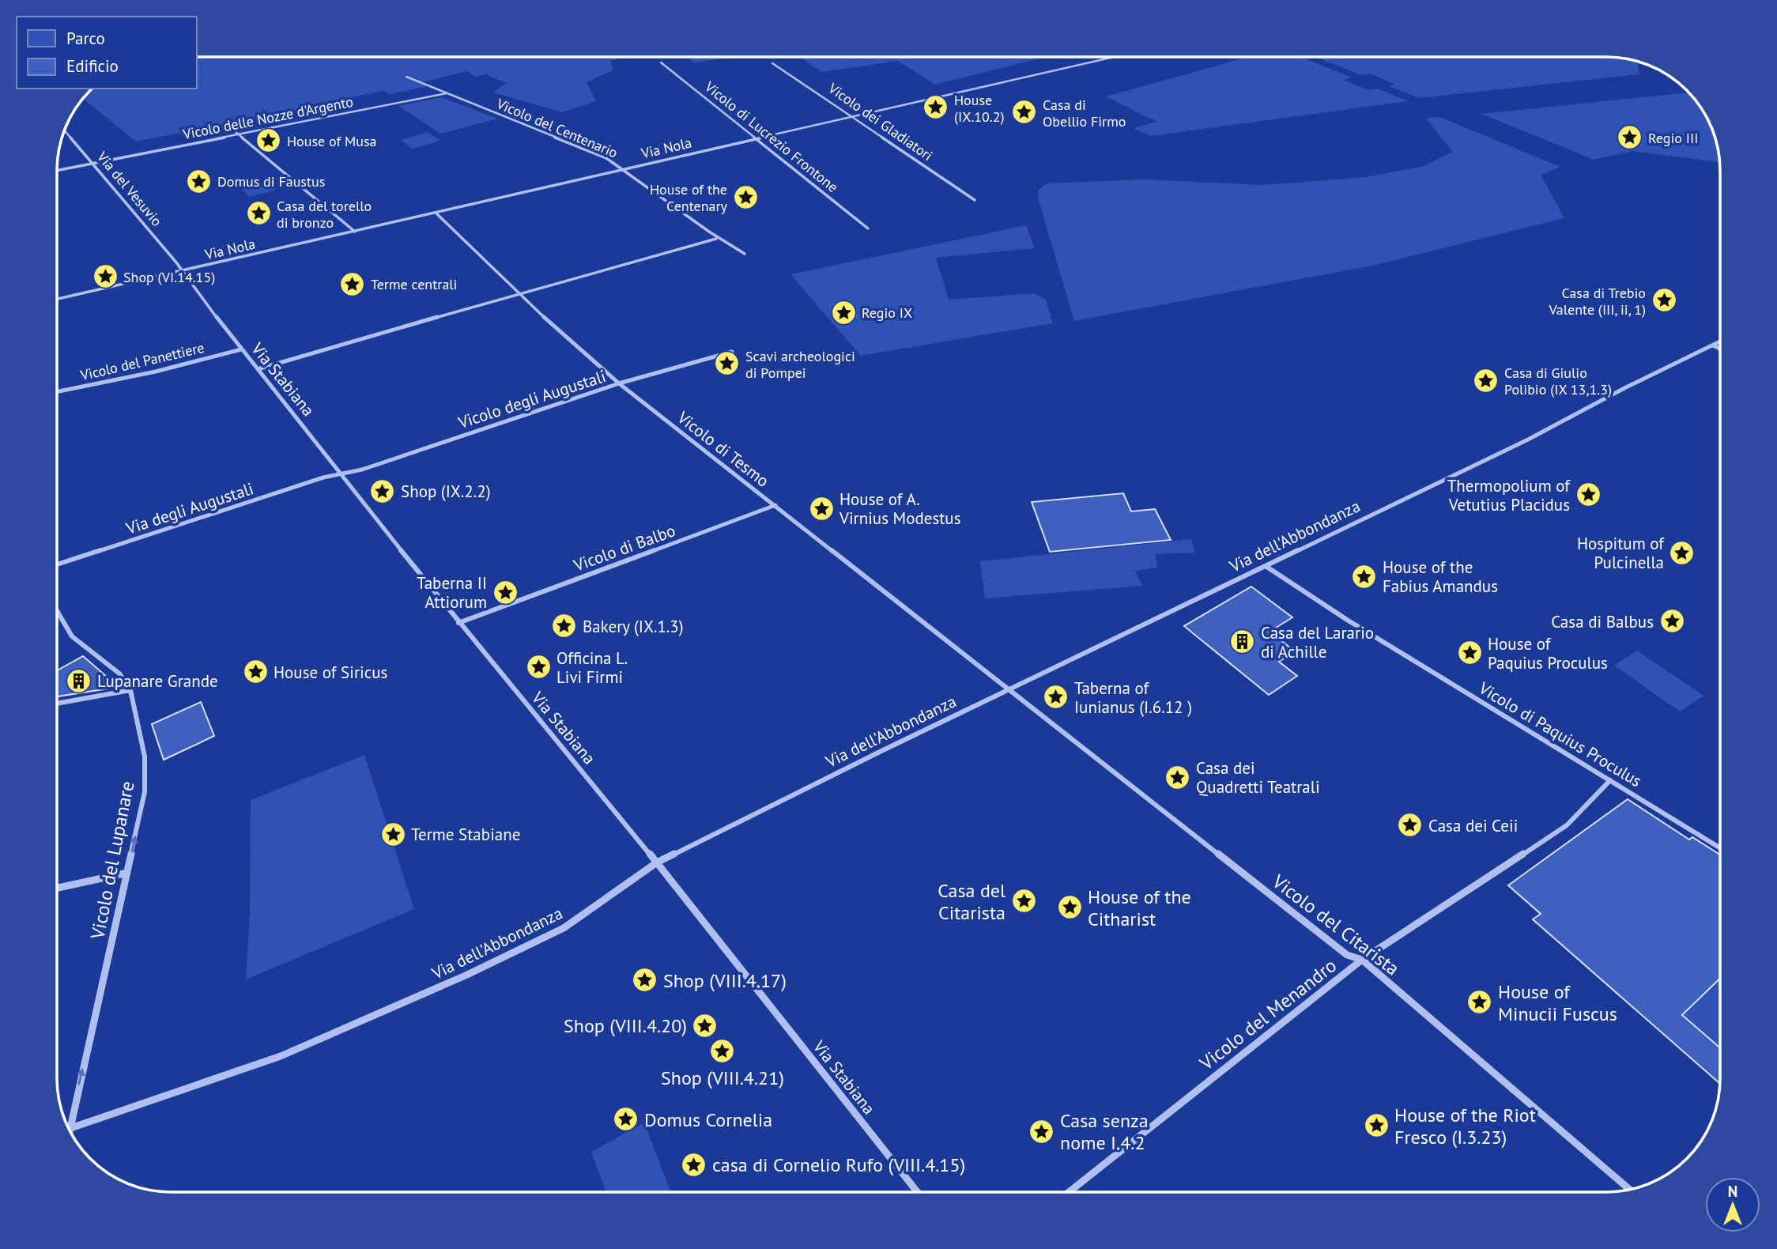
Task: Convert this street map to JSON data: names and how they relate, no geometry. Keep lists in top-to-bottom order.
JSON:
{
  "streets": {
    "street": [
      "Vicolo delle Nozze d'Argento",
      "Vicolo dei Gladiatori",
      "Vicolo del Centenario",
      "Vicolo di Lucrezio Frontone",
      "Via Nola",
      "Via del Vesuvio",
      "Vicolo del Panettiere",
      "Via Stabiana",
      "Vicolo degli Augustali",
      "Vicolo di Tesmo",
      "Via degli Augustali",
      "Via dell'Abbondanza",
      "Vicolo di Balbo",
      "Vicolo di Paquius Proculus",
      "Vicolo del Lupanare",
      "Vicolo del Citarista",
      "Vicolo del Menandro"
    ]
  },
  "crossings": [
    ["Vicolo delle Nozze d'Argento", "Vicolo del Centenario"],
    ["Vicolo delle Nozze d'Argento", "Via del Vesuvio"],
    ["Vicolo dei Gladiatori", "Via Nola"],
    ["Vicolo del Centenario", "Via Nola"],
    ["Vicolo di Lucrezio Frontone", "Via Nola"],
    ["Via Nola", "Via del Vesuvio"],
    ["Via Nola", "Via Stabiana"],
    ["Via Nola", "Vicolo di Tesmo"],
    ["Via del Vesuvio", "Via Stabiana"],
    ["Vicolo del Panettiere", "Via Stabiana"],
    ["Via Stabiana", "Vicolo degli Augustali"],
    ["Via Stabiana", "Via degli Augustali"],
    ["Via Stabiana", "Via dell'Abbondanza"],
    ["Via Stabiana", "Vicolo di Balbo"],
    ["Vicolo degli Augustali", "Vicolo di Tesmo"],
    ["Vicolo degli Augustali", "Via degli Augustali"],
    ["Vicolo di Tesmo", "Via dell'Abbondanza"],
    ["Vicolo di Tesmo", "Vicolo di Balbo"],
    ["Vicolo di Tesmo", "Vicolo del Citarista"],
    ["Via dell'Abbondanza", "Vicolo di Paquius Proculus"],
    ["Via dell'Abbondanza", "Vicolo del Lupanare"],
    ["Via dell'Abbondanza", "Vicolo del Citarista"],
    ["Vicolo di Paquius Proculus", "Vicolo del Menandro"],
    ["Vicolo del Citarista", "Vicolo del Menandro"]
  ],
  "one_way": ["Vicolo del Lupanare"],
  "places": {
    "place": [
      "House (IX.10.2)",
      "Casa di Obellio Firmo",
      "Regio III",
      "House of Musa",
      "Domus di Faustus",
      "House of the Centenary",
      "Casa del torello di bronzo",
      "Shop (VI.14.15)",
      "Terme centrali",
      "Casa di Trebio Valente (III, ii, 1)",
      "Regio IX",
      "Scavi archeologici di Pompei",
      "Casa di Giulio Polibio (IX 13,1.3)",
      "Shop (IX.2.2)",
      "Thermopolium of Vetutius Placidus",
      "House of A. Virnius Modestus",
      "Hospitum of Pulcinella",
      "House of the Fabius Amandus",
      "Taberna II Attiorum",
      "Casa di Balbus",
      "Bakery (IX.1.3)",
      "House of Paquius Proculus",
      "Officina L. Livi Firmi",
      "House of Siricus",
      "Taberna of Iunianus (I.6.12 )",
      "Casa dei Quadretti Teatrali",
      "Casa dei Ceii",
      "Terme Stabiane",
      "Casa del Citarista",
      "House of the Citharist",
      "Shop (VIII.4.17)",
      "House of Minucii Fuscus",
      "Shop (VIII.4.20)",
      "Shop (VIII.4.21)",
      "Domus Cornelia",
      "House of the Riot Fresco (I.3.23)",
      "Casa senza nome I.4.2",
      "casa di Cornelio Rufo (VIII.4.15)"
    ],
    "building": ["Casa del Larario di Achille", "Lupanare Grande"]
  },
  "legend": ["Parco", "Edificio"],
  "north": "top"
}
